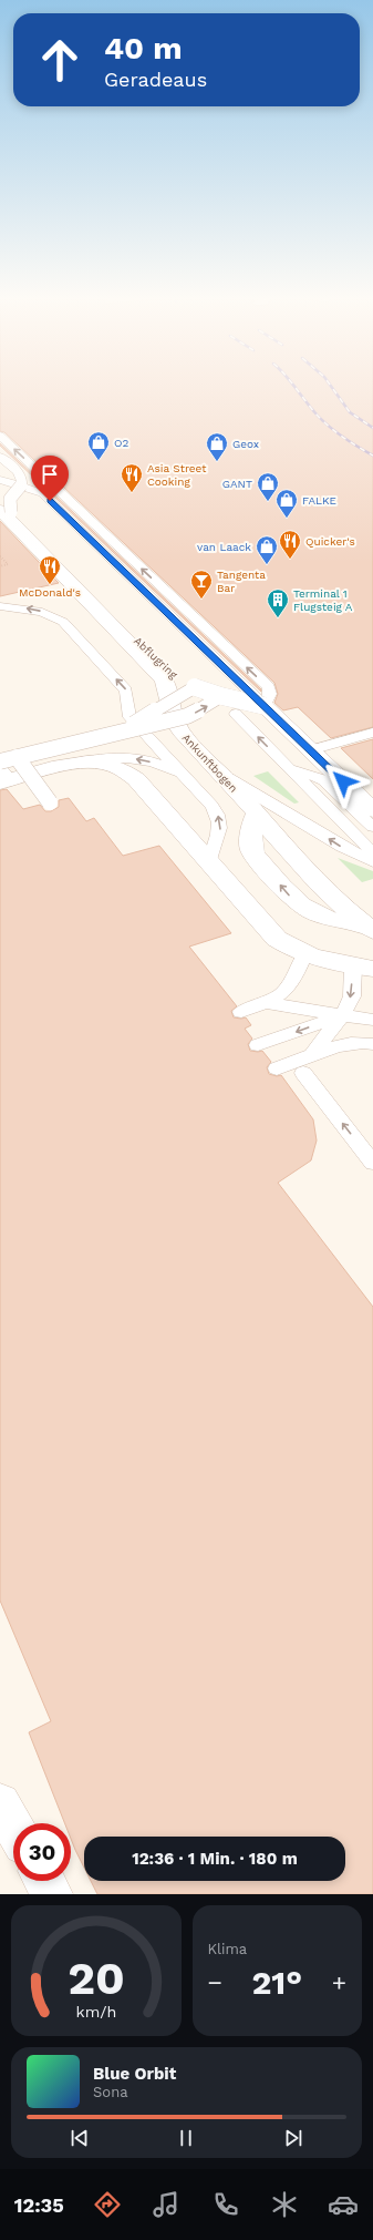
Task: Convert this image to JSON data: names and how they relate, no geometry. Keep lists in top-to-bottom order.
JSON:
{
  "streets": {
    "street": ["Abflugring", "Ankunftbogen"]
  },
  "crossings": [
    ["Abflugring", "Ankunftbogen"]
  ],
  "places": {
    "shop": [
      "O2",
      "Geox",
      "GANT",
      "FALKE",
      "van Laack"
    ],
    "restaurant": ["Asia Street Cooking", "Quicker's", "McDonald's"],
    "bar": ["Tangenta Bar"],
    "building": ["Terminal 1 Flugsteig A"]
  },
  "page": {
    "turn": ["40 m", "Geradeaus"],
    "limit": "30",
    "trip": "12:36 · 1 Min. · 180 m",
    "tile": "Klima",
    "heat": ["−", "21°", "+"],
    "song": ["Blue Orbit", "Sona"],
    "tabs": "12:35",
    "gauge": ["20", "km/h"]
  }
}
